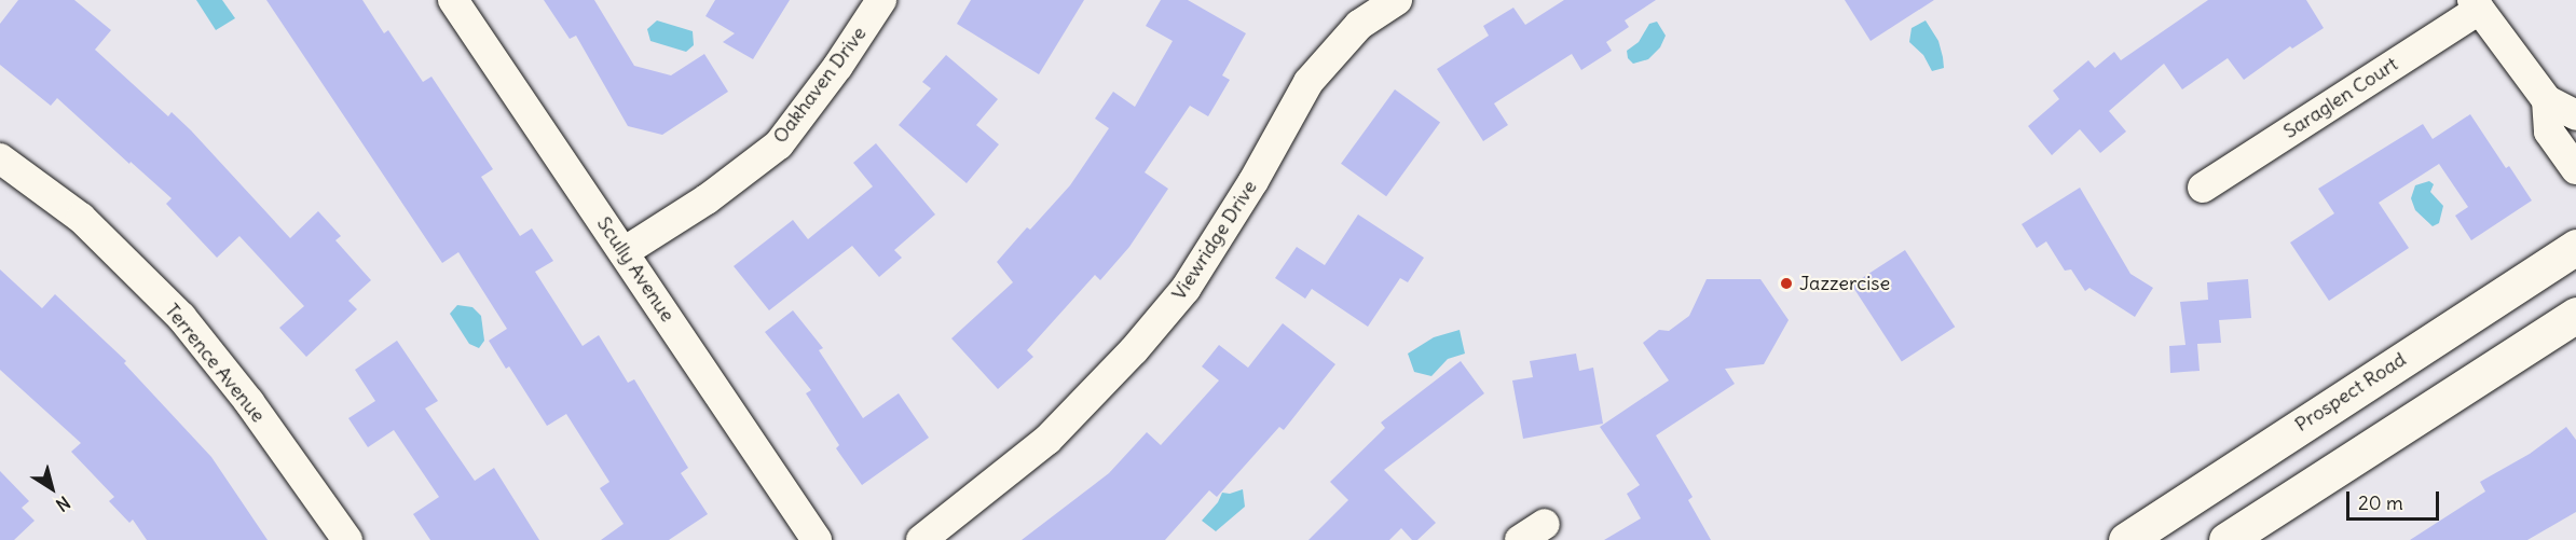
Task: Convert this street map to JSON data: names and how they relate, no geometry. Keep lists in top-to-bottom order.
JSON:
{
  "streets": {
    "main road": ["Prospect Road"],
    "street": [
      "Oakhaven Drive",
      "Saraglen Court",
      "Viewridge Drive",
      "Scully Avenue",
      "Terrence Avenue"
    ]
  },
  "crossings": [
    ["Oakhaven Drive", "Scully Avenue"]
  ],
  "places": ["Jazzercise"],
  "scale_bar": "20 m",
  "north": "bottom right"
}
